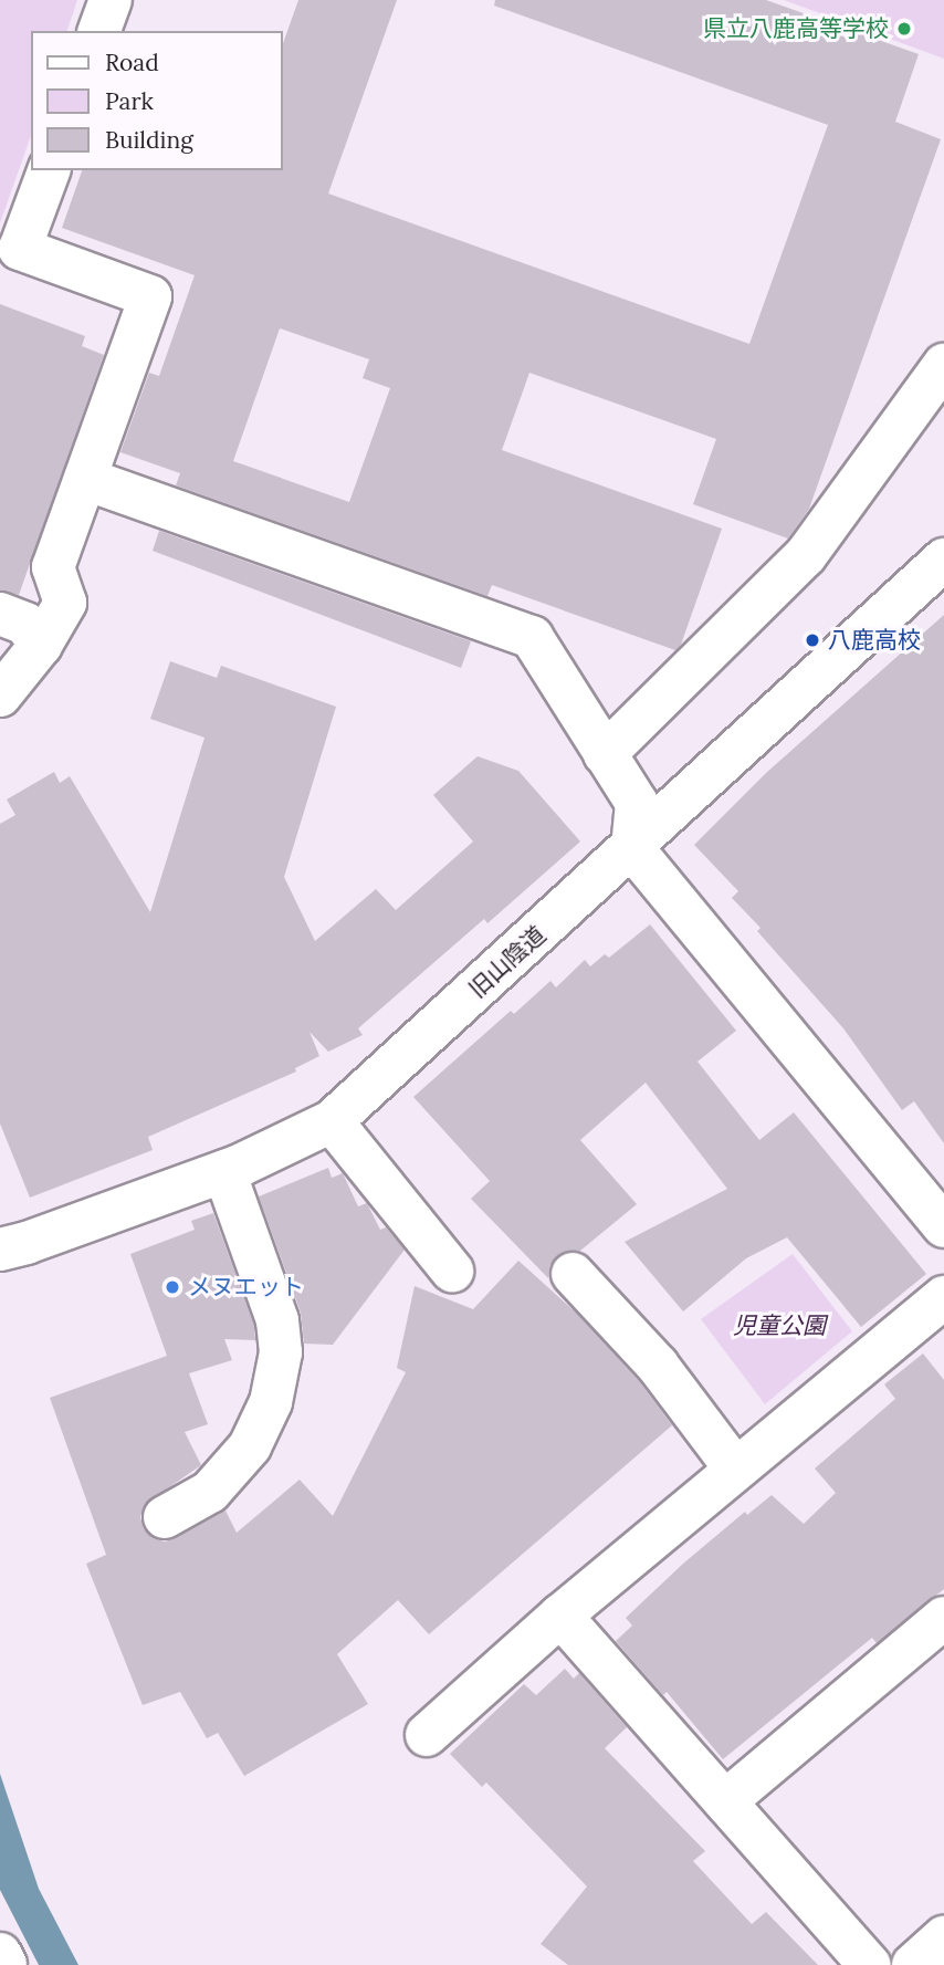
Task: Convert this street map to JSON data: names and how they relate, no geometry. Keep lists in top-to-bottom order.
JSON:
{
  "streets": {
    "street": ["旧山陰道"]
  },
  "parks": ["児童公園"],
  "places": ["県立八鹿高等学校", "八鹿高校", "メヌエット"],
  "legend": ["Road", "Park", "Building"]
}
